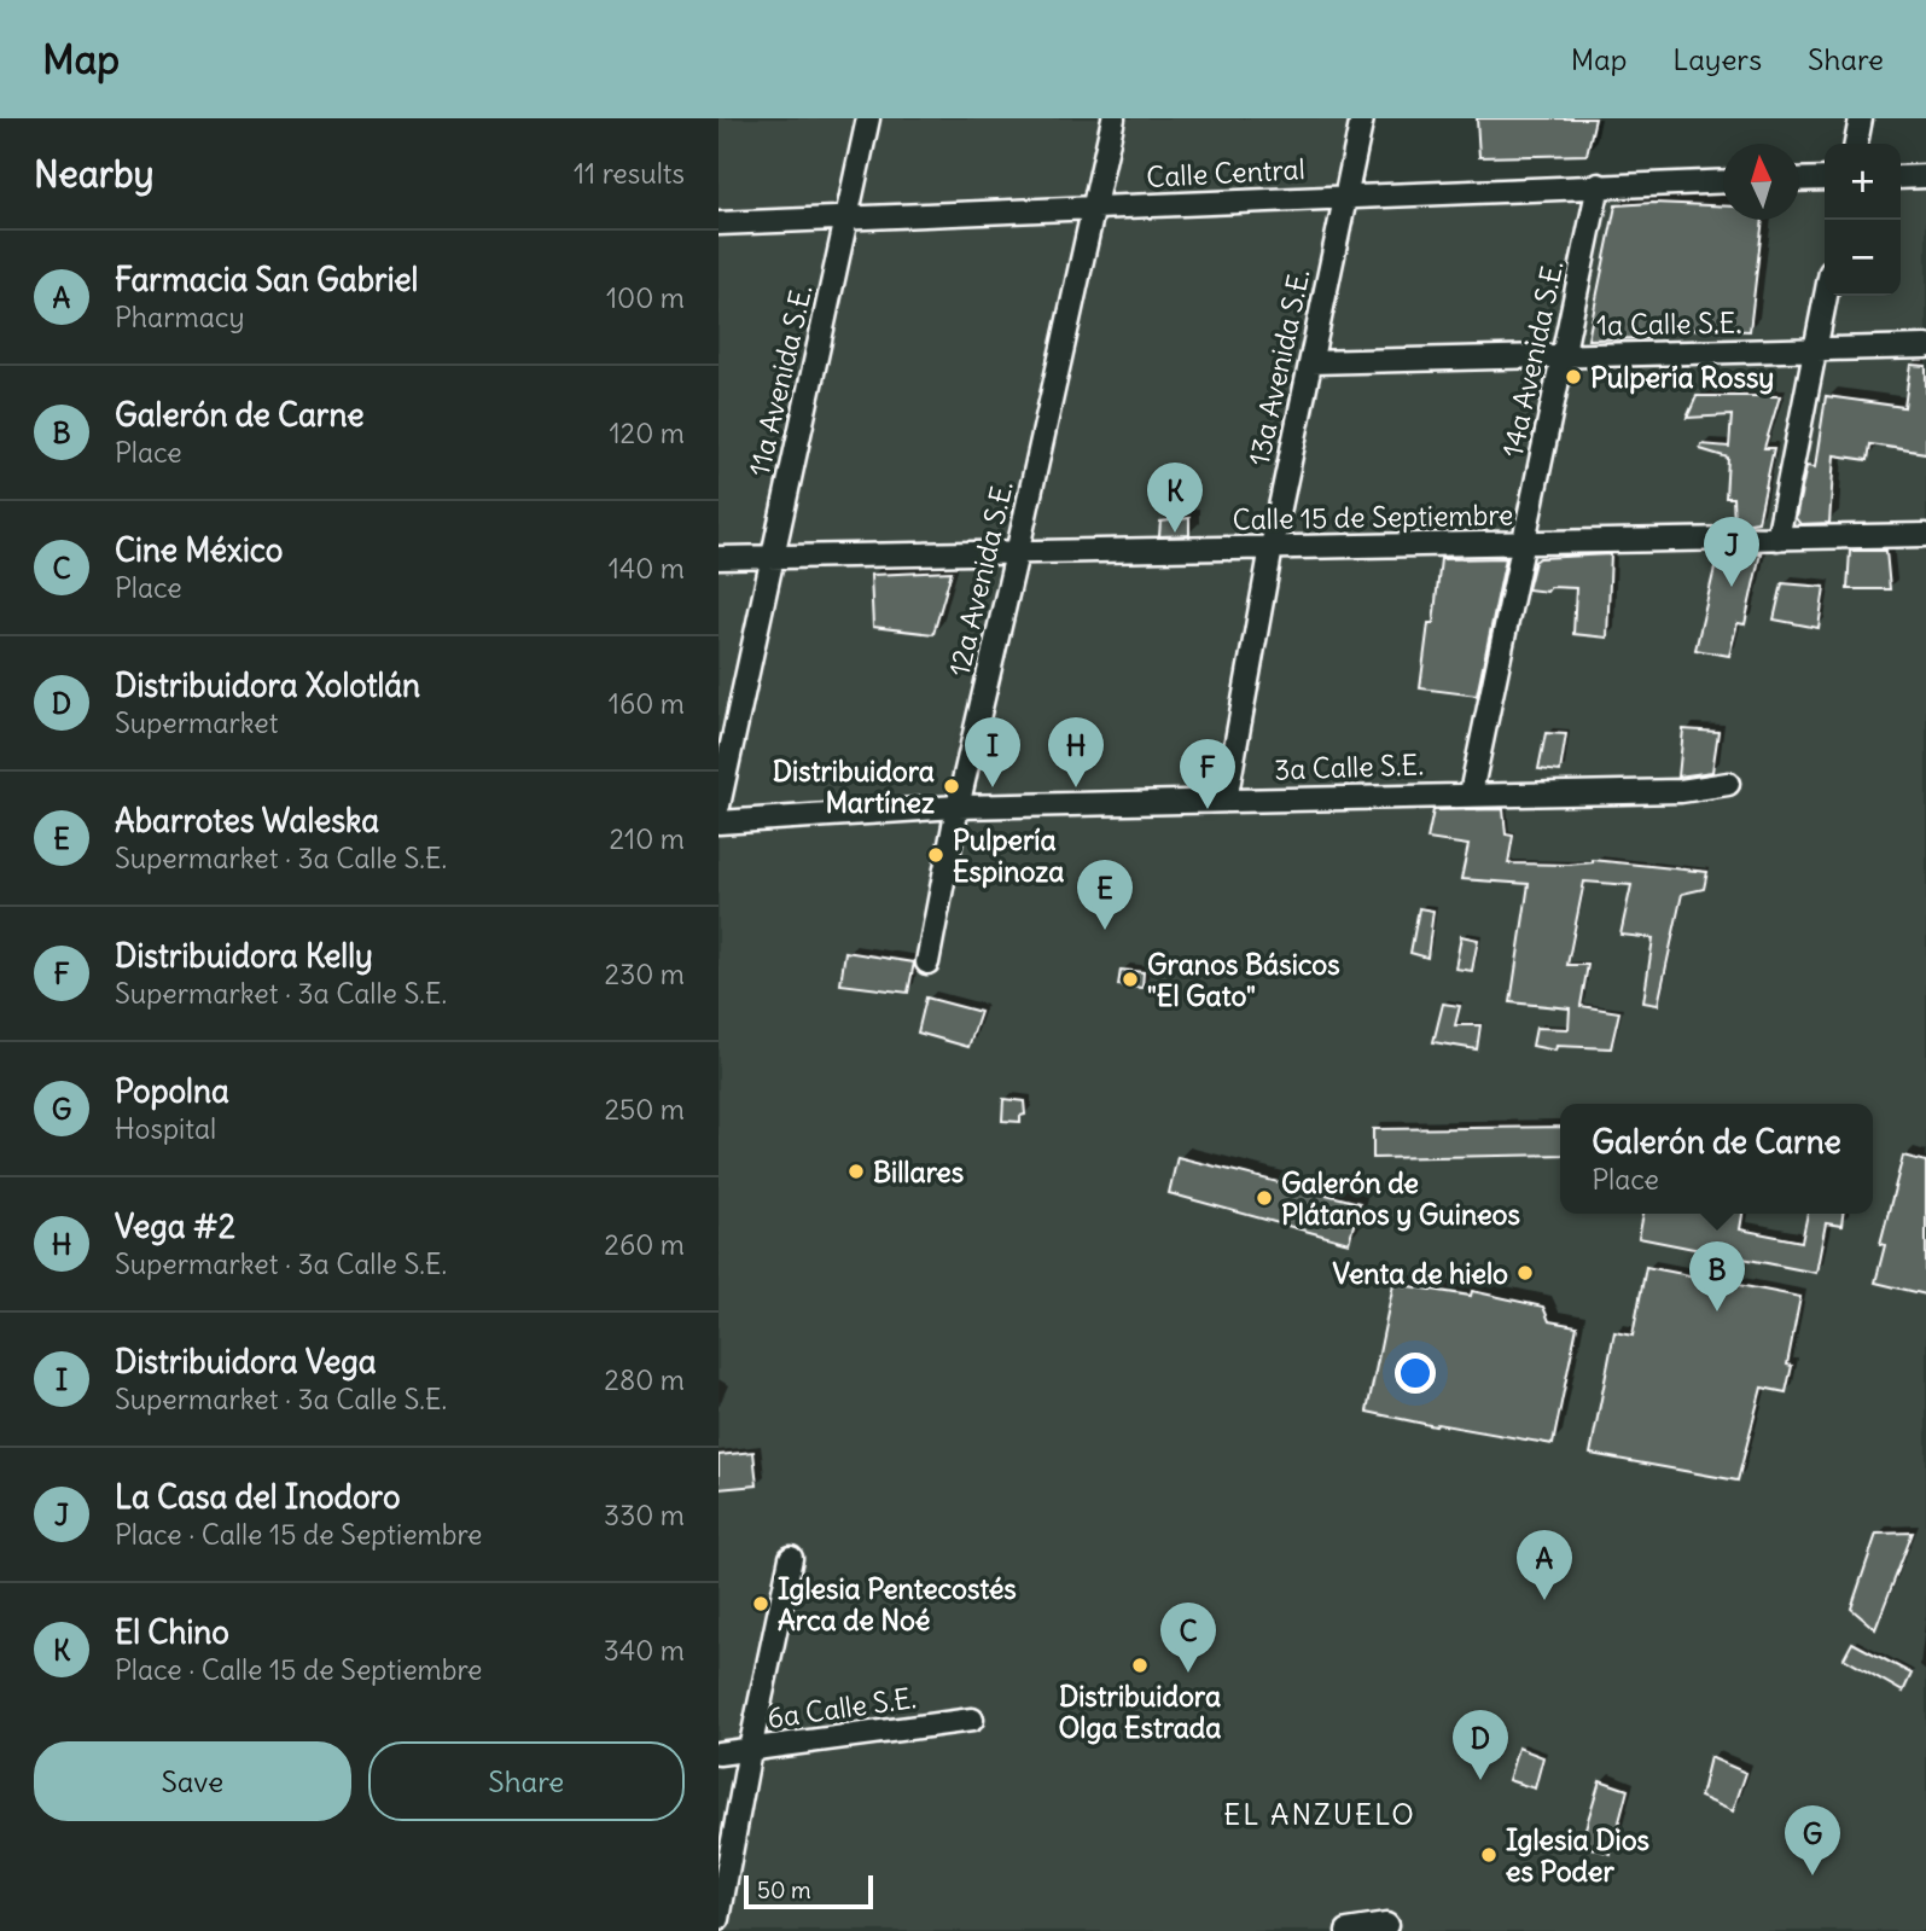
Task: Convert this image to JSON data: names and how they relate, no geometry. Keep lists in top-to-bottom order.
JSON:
{
  "streets": {
    "street": [
      "Calle Central",
      "1a Calle S.E.",
      "14a Avenida S.E.",
      "13a Avenida S.E.",
      "11a Avenida S.E.",
      "Calle 15 de Septiembre",
      "12a Avenida S.E.",
      "3a Calle S.E.",
      "6a Calle S.E."
    ]
  },
  "crossings": [
    ["Calle Central", "14a Avenida S.E."],
    ["Calle Central", "13a Avenida S.E."],
    ["Calle Central", "11a Avenida S.E."],
    ["Calle Central", "12a Avenida S.E."],
    ["1a Calle S.E.", "14a Avenida S.E."],
    ["1a Calle S.E.", "13a Avenida S.E."],
    ["14a Avenida S.E.", "Calle 15 de Septiembre"],
    ["14a Avenida S.E.", "3a Calle S.E."],
    ["13a Avenida S.E.", "Calle 15 de Septiembre"],
    ["13a Avenida S.E.", "3a Calle S.E."],
    ["11a Avenida S.E.", "Calle 15 de Septiembre"],
    ["Calle 15 de Septiembre", "12a Avenida S.E."],
    ["12a Avenida S.E.", "3a Calle S.E."]
  ],
  "districts": ["EL ANZUELO"],
  "places": [
    "Pulpería Rossy",
    "Distribuidora Martínez",
    "Pulpería Espinoza",
    "Granos Básicos \"El Gato\"",
    "Billares",
    "Galerón de Plátanos y Guineos",
    "Venta de hielo",
    "Iglesia Pentecostés Arca de Noé",
    "Distribuidora Olga Estrada",
    "Iglesia Dios es Poder"
  ],
  "scale_bar": "50 m",
  "north": "top",
  "page": {
    "header": "Map",
    "nav": ["Map", "Layers", "Share"],
    "heading": ["Nearby", "11 results"],
    "map_buttons": ["+", "−"],
    "list": [
      {
        "mark": "A",
        "name": "Farmacia San Gabriel",
        "note": "Pharmacy",
        "value": "100 m"
      },
      {
        "mark": "B",
        "name": "Galerón de Carne",
        "note": "Place",
        "value": "120 m"
      },
      {
        "mark": "C",
        "name": "Cine México",
        "note": "Place",
        "value": "140 m"
      },
      {
        "mark": "D",
        "name": "Distribuidora Xolotlán",
        "note": "Supermarket",
        "value": "160 m"
      },
      {
        "mark": "E",
        "name": "Abarrotes Waleska",
        "note": "Supermarket · 3a Calle S.E.",
        "value": "210 m"
      },
      {
        "mark": "F",
        "name": "Distribuidora Kelly",
        "note": "Supermarket · 3a Calle S.E.",
        "value": "230 m"
      },
      {
        "mark": "G",
        "name": "Popolna",
        "note": "Hospital",
        "value": "250 m"
      },
      {
        "mark": "H",
        "name": "Vega #2",
        "note": "Supermarket · 3a Calle S.E.",
        "value": "260 m"
      },
      {
        "mark": "I",
        "name": "Distribuidora Vega",
        "note": "Supermarket · 3a Calle S.E.",
        "value": "280 m"
      },
      {
        "mark": "J",
        "name": "La Casa del Inodoro",
        "note": "Place · Calle 15 de Septiembre",
        "value": "330 m"
      },
      {
        "mark": "K",
        "name": "El Chino",
        "note": "Place · Calle 15 de Septiembre",
        "value": "340 m"
      }
    ],
    "pins": [
      "K",
      "J",
      "H",
      "I",
      "F",
      "E",
      "B",
      "A",
      "C",
      "D",
      "G"
    ],
    "popup": ["Galerón de Carne", "Place"],
    "buttons": ["Save", "Share"],
    "scale": "50 m"
  }
}
